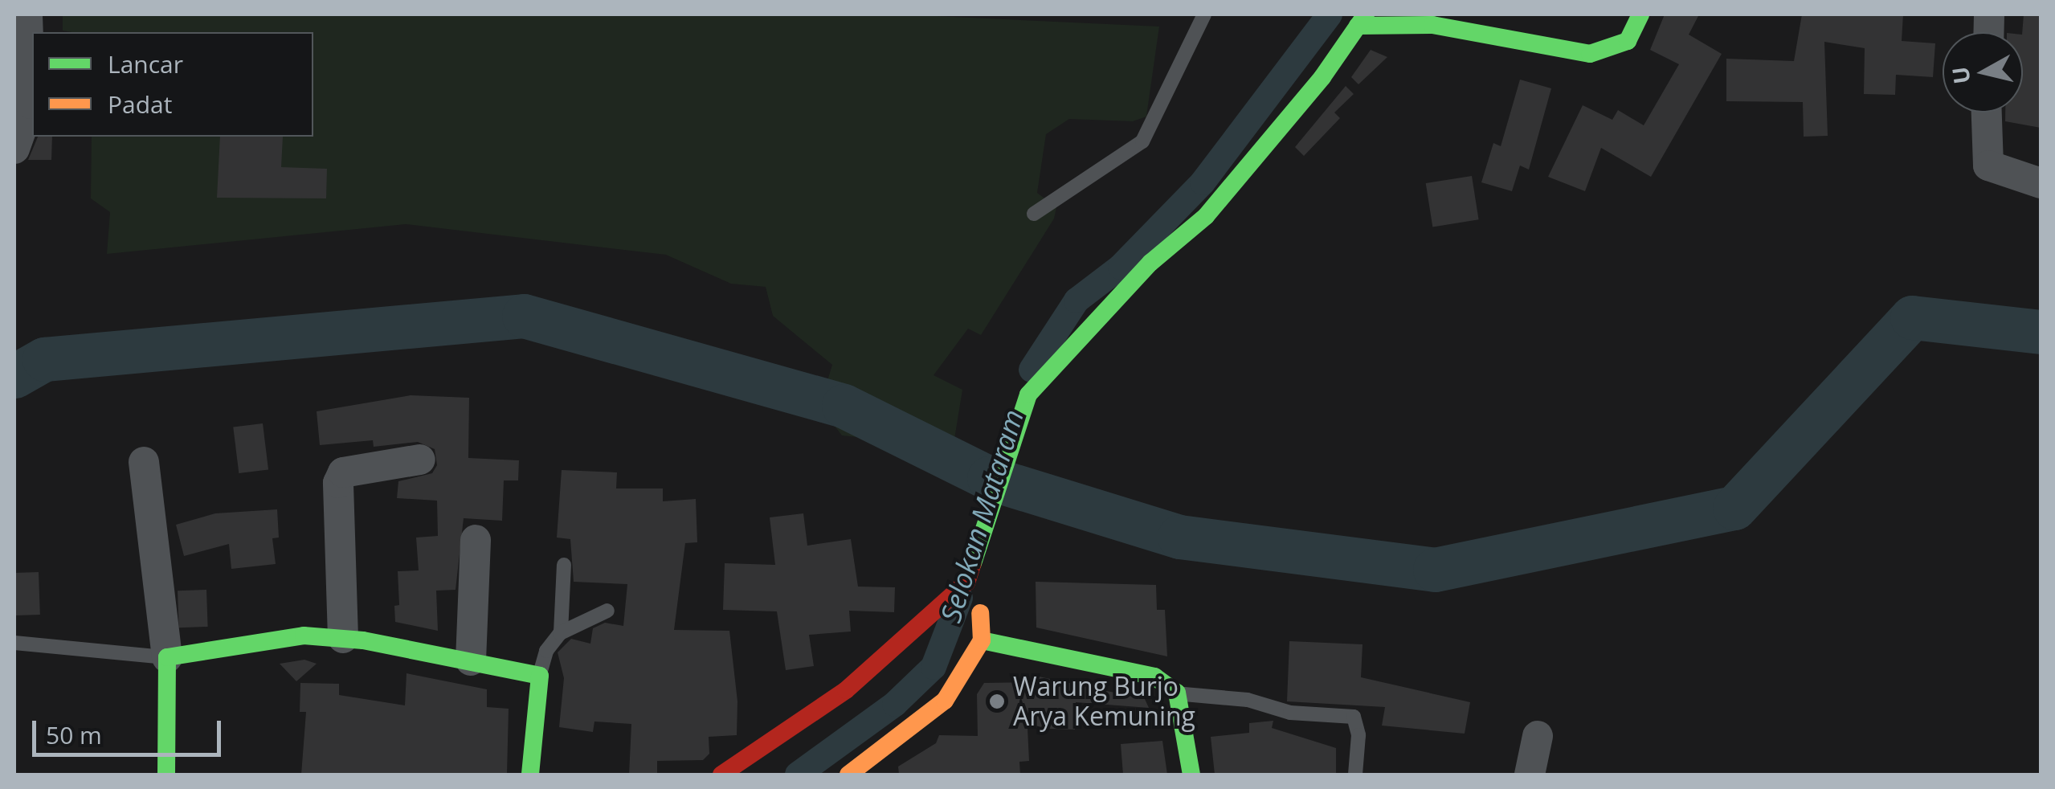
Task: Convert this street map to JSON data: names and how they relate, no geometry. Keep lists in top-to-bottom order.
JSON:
{
  "water": ["Selokan Mataram"],
  "places": ["Warung Burjo Arya Kemuning"],
  "legend": ["Lancar", "Padat"],
  "scale_bar": "50 m",
  "north": "left"
}
